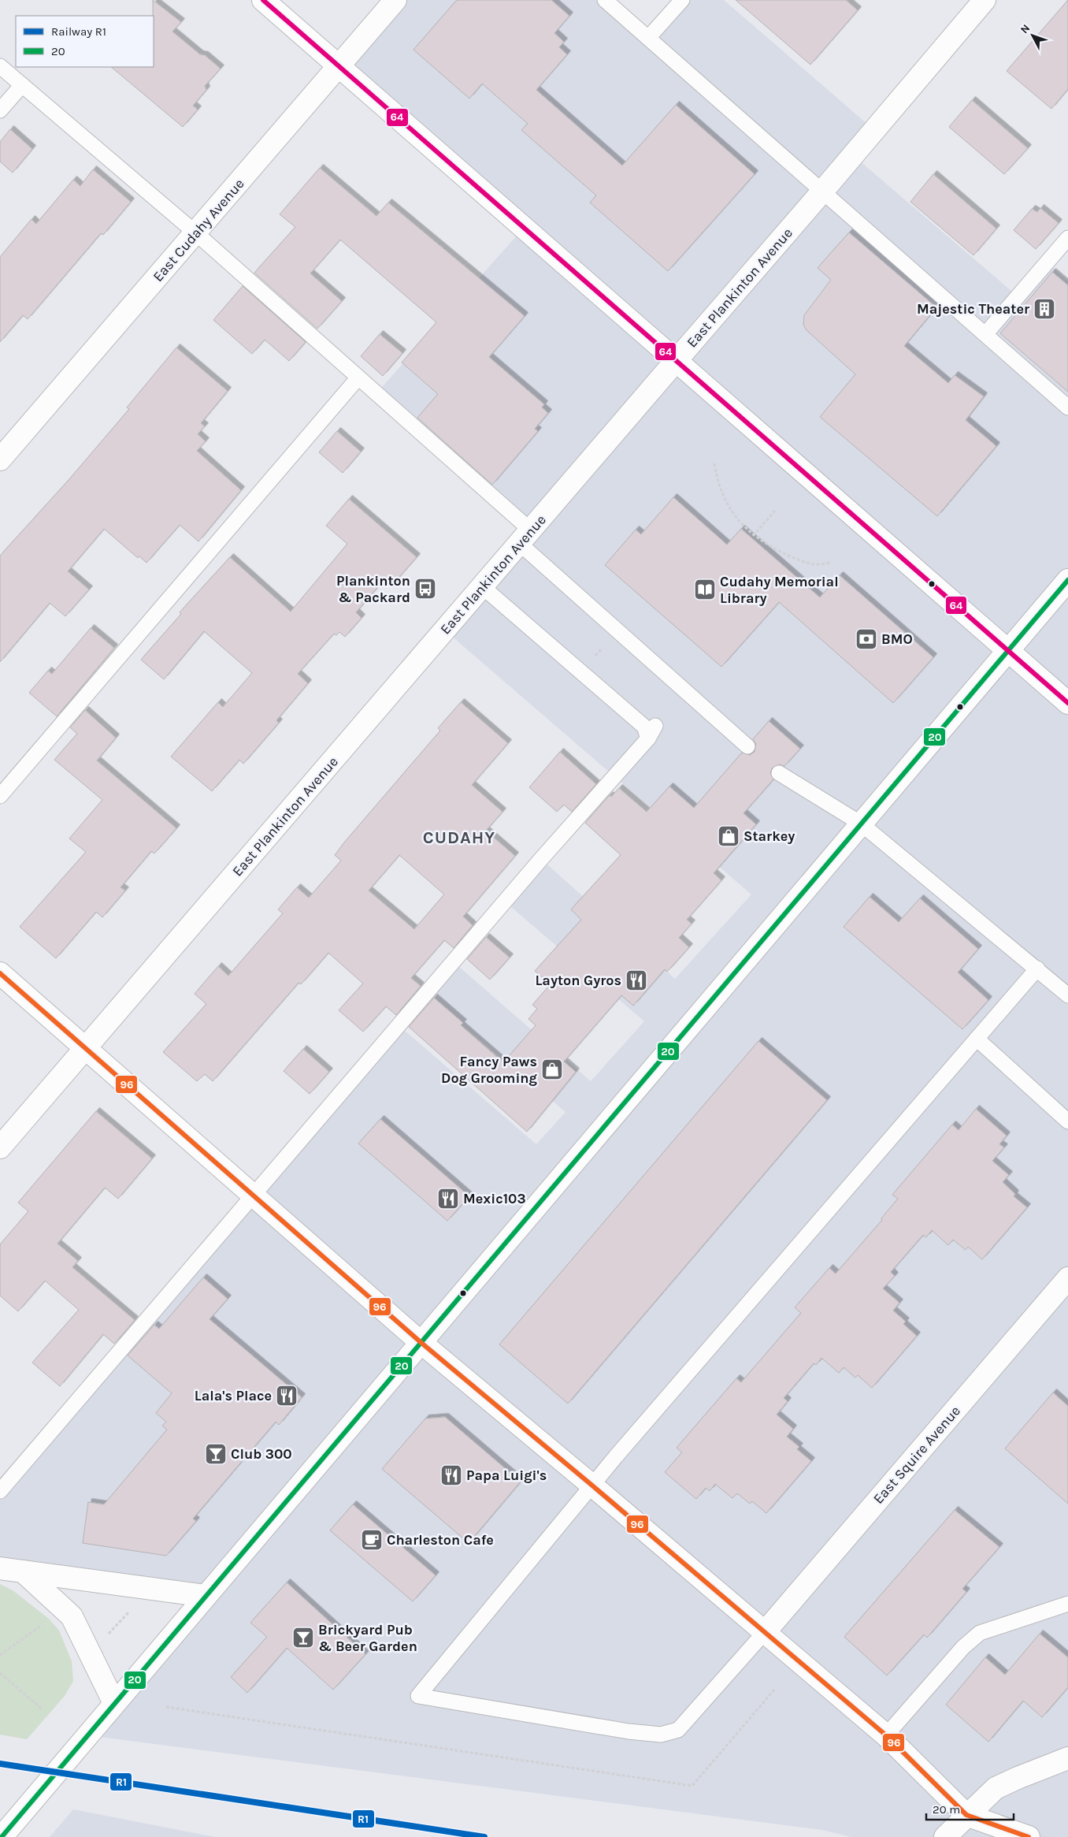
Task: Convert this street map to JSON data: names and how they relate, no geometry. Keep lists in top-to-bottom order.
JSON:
{
  "streets": {
    "street": ["East Cudahy Avenue", "East Plankinton Avenue", "East Squire Avenue"]
  },
  "districts": ["CUDAHY"],
  "places": {
    "building": ["Majestic Theater"],
    "bus stop": ["Plankinton & Packard"],
    "library": ["Cudahy Memorial Library"],
    "bank": ["BMO"],
    "shop": ["Starkey", "Fancy Paws Dog Grooming"],
    "restaurant": [
      "Layton Gyros",
      "Mexic103",
      "Lala's Place",
      "Papa Luigi's"
    ],
    "bar": ["Club 300", "Brickyard Pub & Beer Garden"],
    "cafe": ["Charleston Cafe"]
  },
  "lines": [
    "transit line 64",
    "transit line 20",
    "transit line 96",
    "rail line R1"
  ],
  "legend": ["Railway R1", "20"],
  "scale_bar": "20 m",
  "north": "top left"
}
